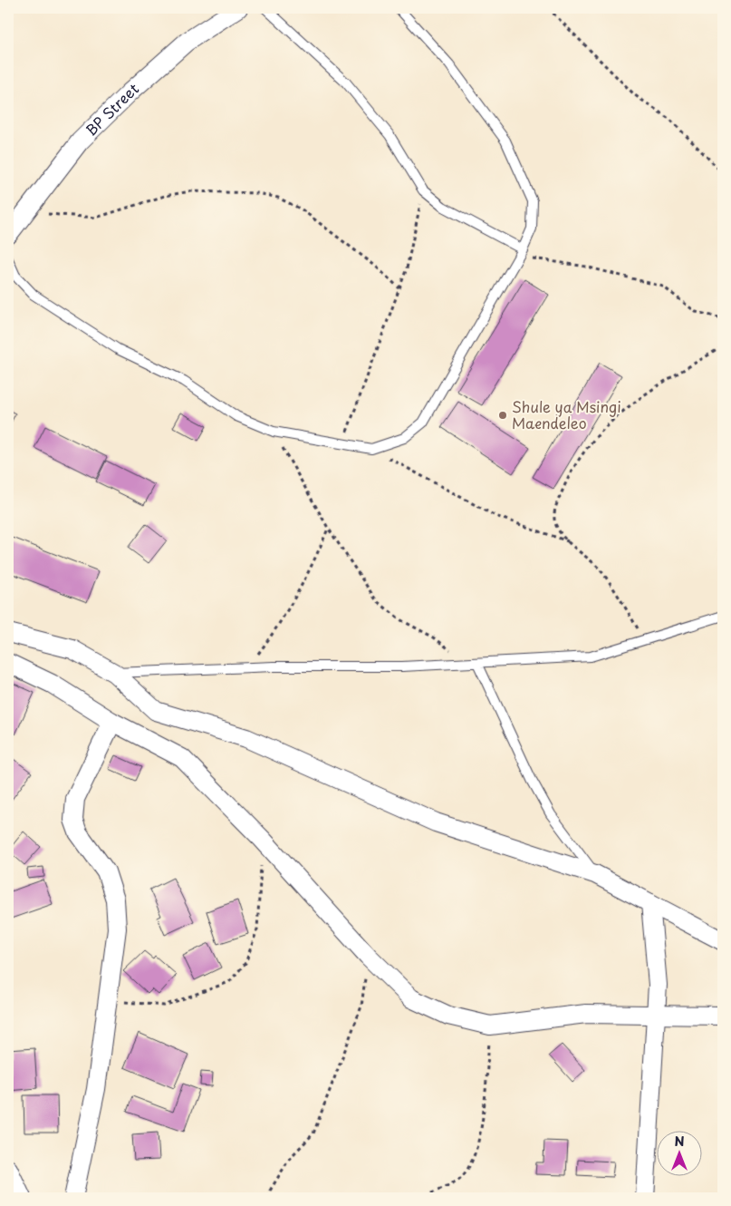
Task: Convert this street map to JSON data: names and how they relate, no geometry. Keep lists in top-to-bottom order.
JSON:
{
  "streets": {
    "street": ["BP Street"]
  },
  "places": ["Shule ya Msingi Maendeleo"],
  "north": "top"
}
